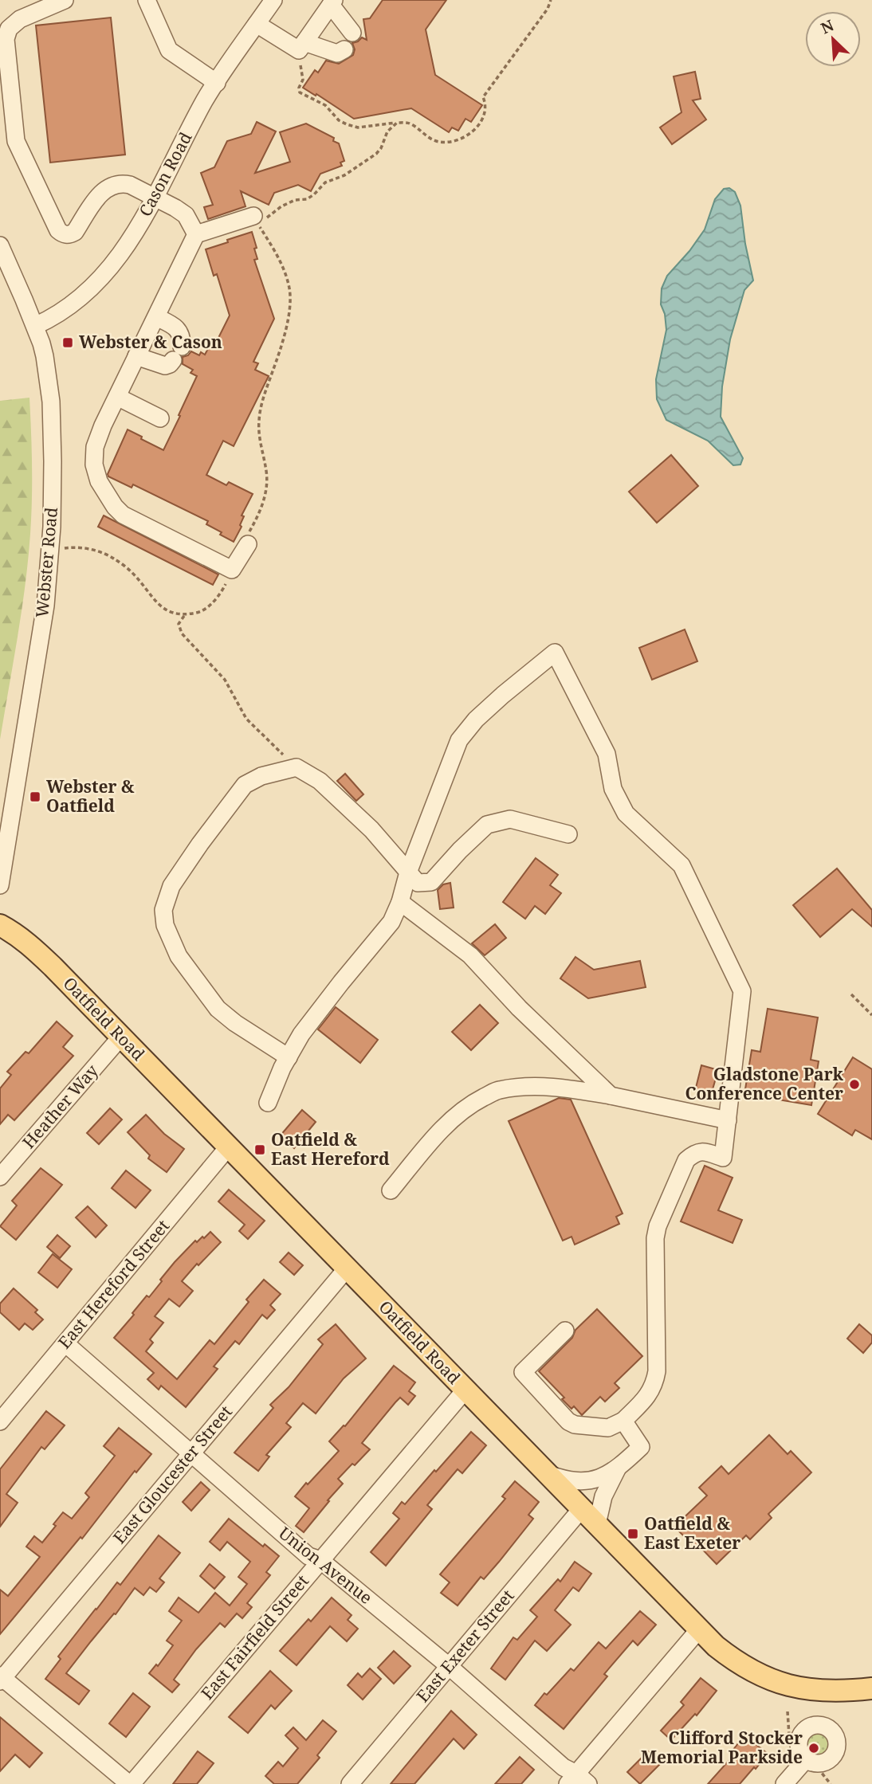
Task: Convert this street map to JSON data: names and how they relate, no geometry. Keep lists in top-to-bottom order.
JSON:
{
  "streets": {
    "main road": ["Oatfield Road"],
    "street": [
      "Cason Road",
      "Webster Road",
      "Heather Way",
      "East Hereford Street",
      "East Gloucester Street",
      "Union Avenue",
      "East Fairfield Street",
      "East Exeter Street"
    ]
  },
  "crossings": [
    ["Cason Road", "Webster Road"],
    ["Oatfield Road", "Heather Way"],
    ["Oatfield Road", "East Hereford Street"],
    ["Oatfield Road", "East Gloucester Street"],
    ["Oatfield Road", "East Fairfield Street"],
    ["Oatfield Road", "East Exeter Street"],
    ["East Hereford Street", "Union Avenue"],
    ["East Gloucester Street", "Union Avenue"],
    ["Union Avenue", "East Fairfield Street"],
    ["Union Avenue", "East Exeter Street"]
  ],
  "places": {
    "transit": [
      "Webster & Cason",
      "Webster & Oatfield",
      "Oatfield & East Hereford",
      "Oatfield & East Exeter"
    ],
    "other": ["Gladstone Park Conference Center", "Clifford Stocker Memorial Parkside"]
  },
  "north": "top left"
}
